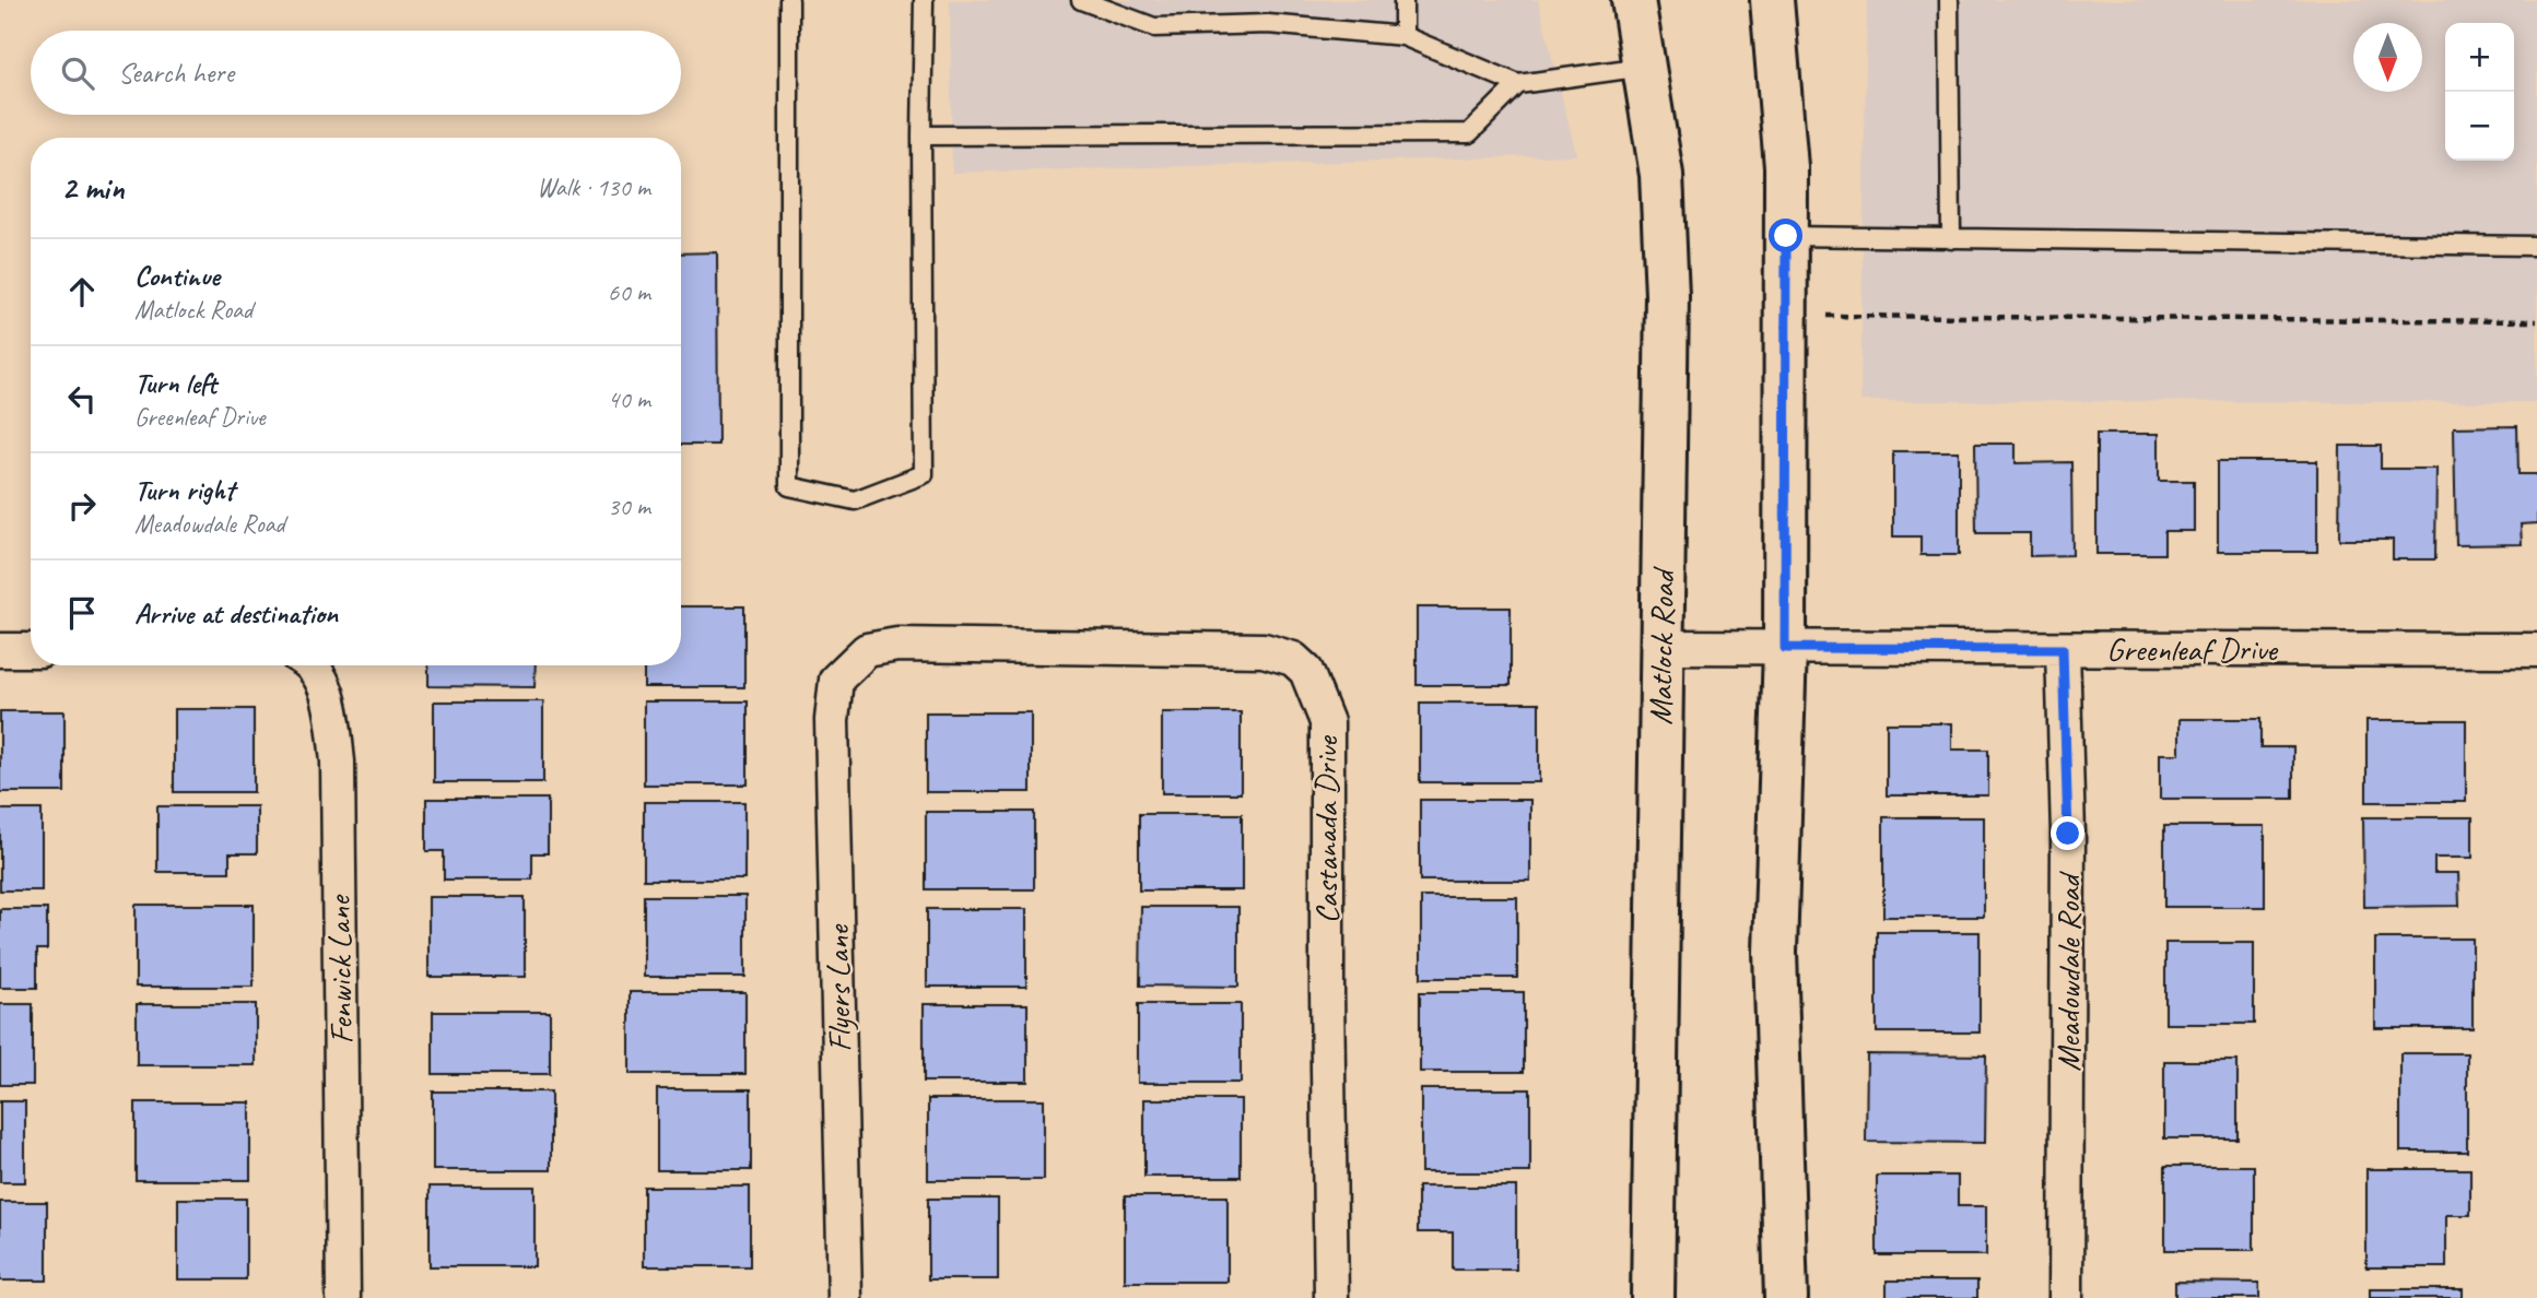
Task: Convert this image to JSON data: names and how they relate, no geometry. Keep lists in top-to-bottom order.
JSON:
{
  "streets": {
    "main road": ["Matlock Road"],
    "street": [
      "Greenleaf Drive",
      "Castanada Drive",
      "Fenwick Lane",
      "Meadowdale Road",
      "Flyers Lane"
    ]
  },
  "crossings": [
    ["Matlock Road", "Greenleaf Drive"],
    ["Greenleaf Drive", "Meadowdale Road"],
    ["Castanada Drive", "Flyers Lane"]
  ],
  "north": "bottom",
  "page": {
    "map_buttons": ["+", "−"],
    "search": "Search here",
    "heading": ["2 min", "Walk · 130 m"],
    "list": [
      ["Continue", "Matlock Road", "60 m"],
      ["Turn left", "Greenleaf Drive", "40 m"],
      ["Turn right", "Meadowdale Road", "30 m"],
      "Arrive at destination"
    ]
  }
}
